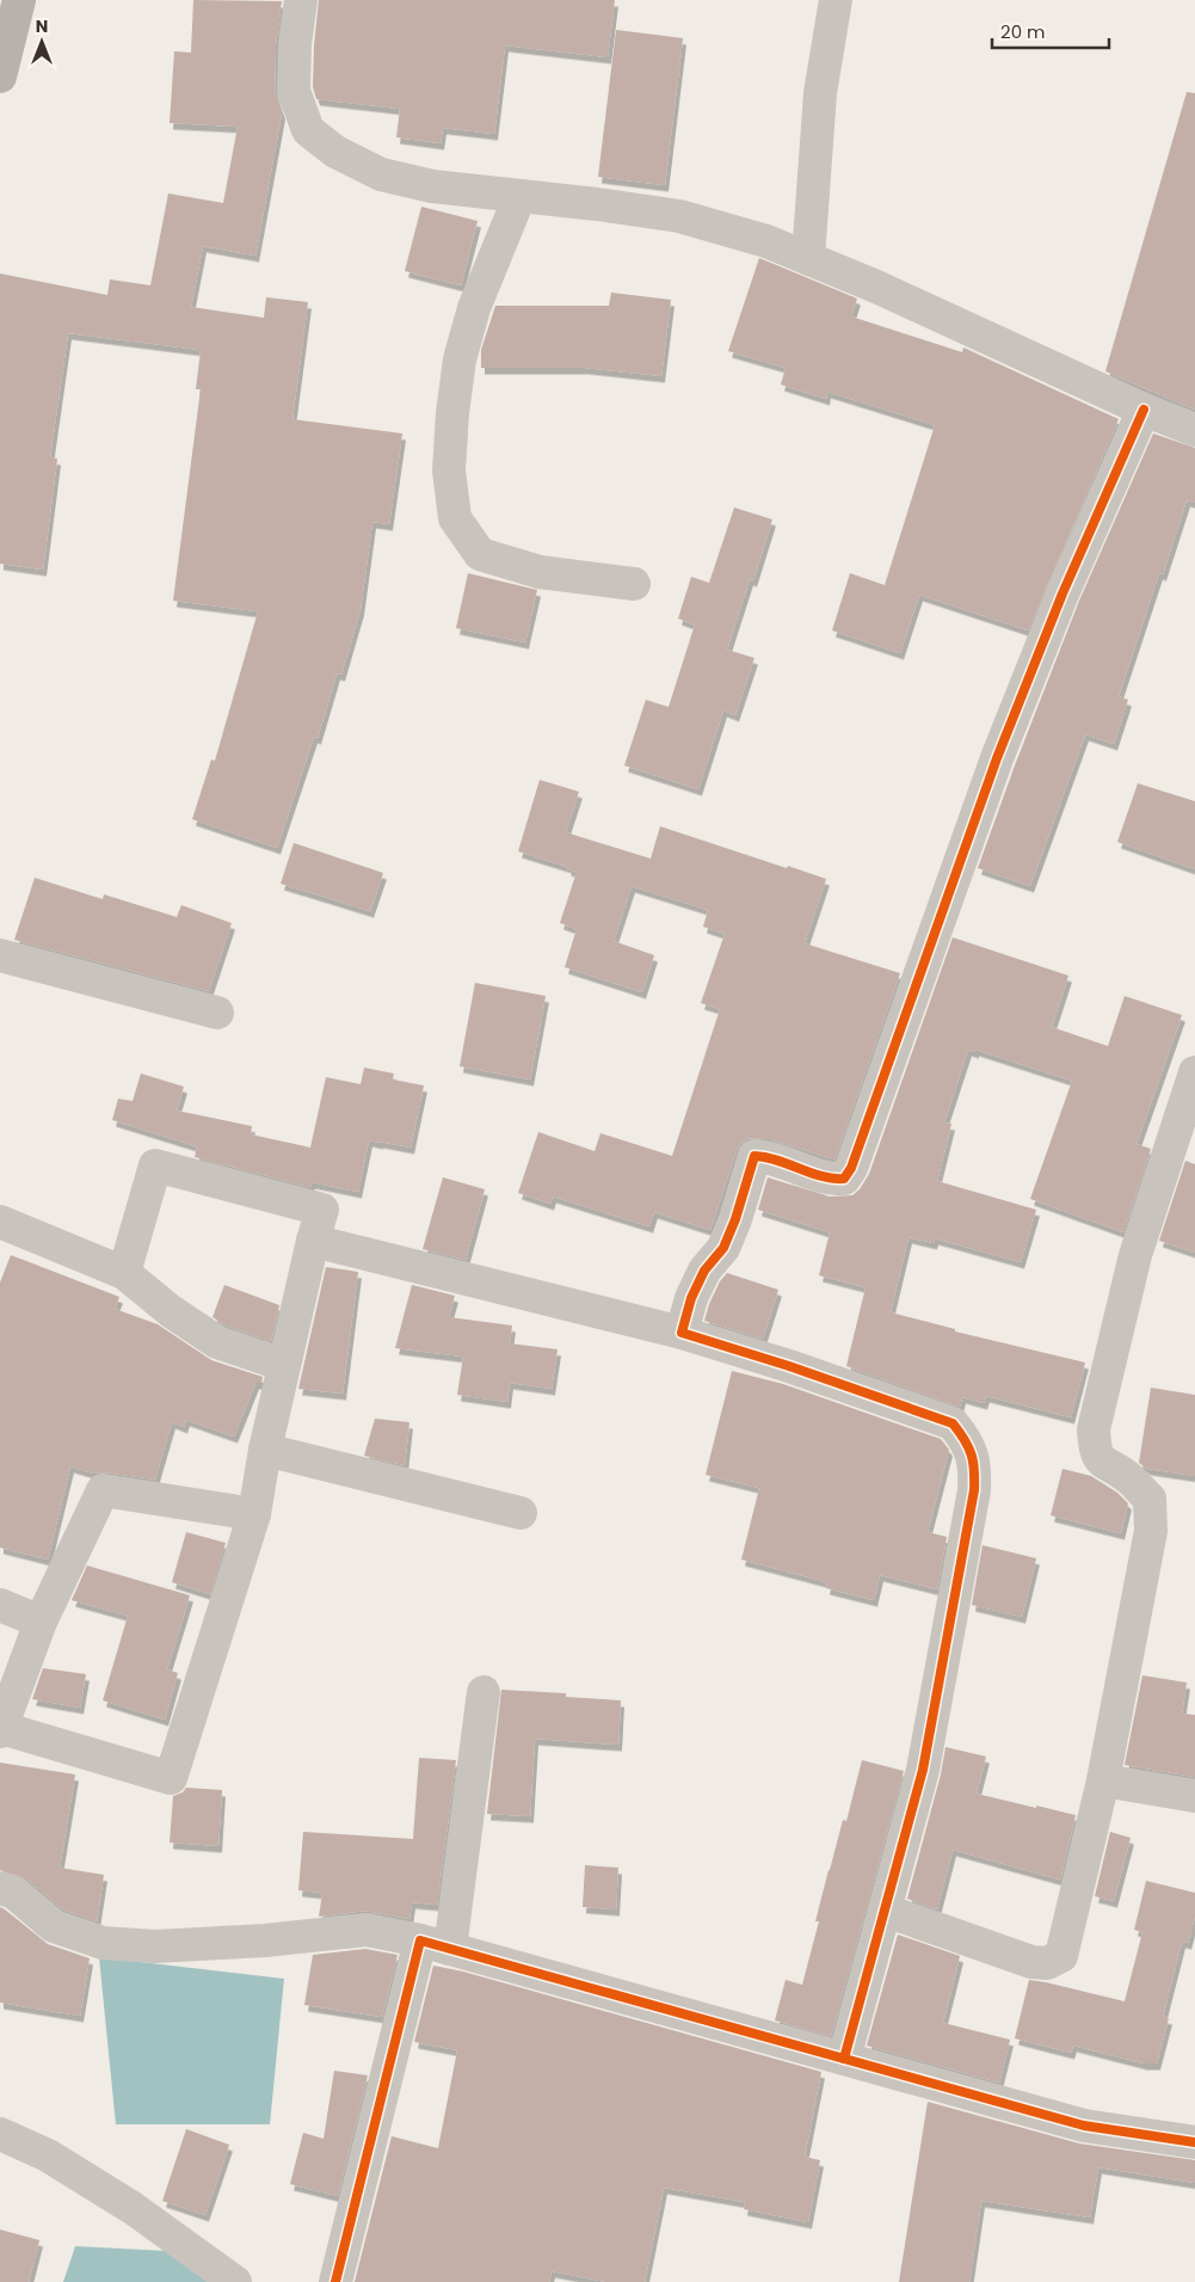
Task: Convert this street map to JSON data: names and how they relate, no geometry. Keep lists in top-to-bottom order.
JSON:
{
  "scale_bar": "20 m",
  "north": "top"
}
